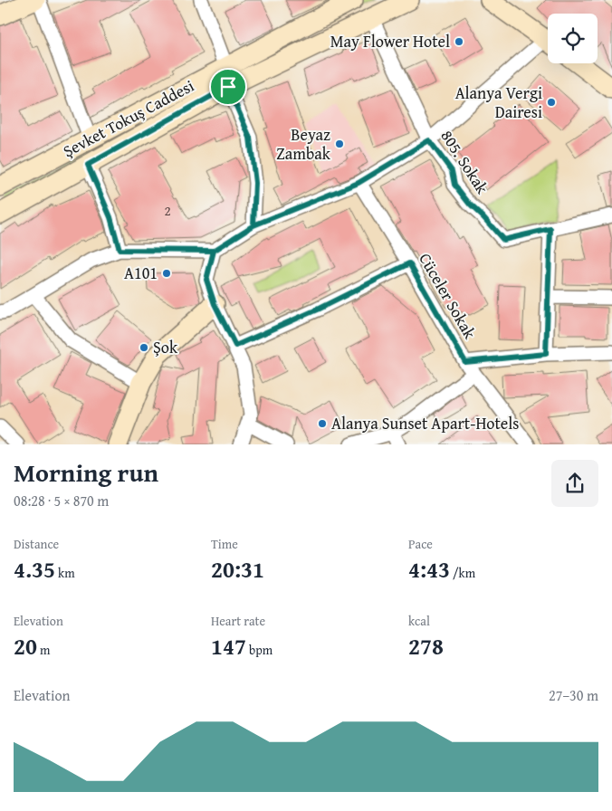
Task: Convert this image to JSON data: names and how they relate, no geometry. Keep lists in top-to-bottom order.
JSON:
{
  "streets": {
    "main road": ["Şevket Tokuş Caddesi"],
    "street": ["805. Sokak", "Cüceler Sokak"]
  },
  "crossings": [
    ["Şevket Tokuş Caddesi", "805. Sokak"]
  ],
  "places": [
    "May Flower Hotel",
    "Alanya Vergi Dairesi",
    "Beyaz Zambak",
    "A101",
    "Şok",
    "Alanya Sunset Apart-Hotels"
  ],
  "house_numbers": ["2"],
  "page": {
    "heading": ["Morning run", "08:28 · 5 × 870 m"],
    "stats": [
      ["Distance", "4.35 km"],
      ["Time", "20:31"],
      ["Pace", "4:43 /km"],
      ["Elevation", "20 m"],
      ["Heart rate", "147 bpm"],
      ["kcal", "278"]
    ],
    "chart": ["Elevation", "27–30 m"]
  }
}
